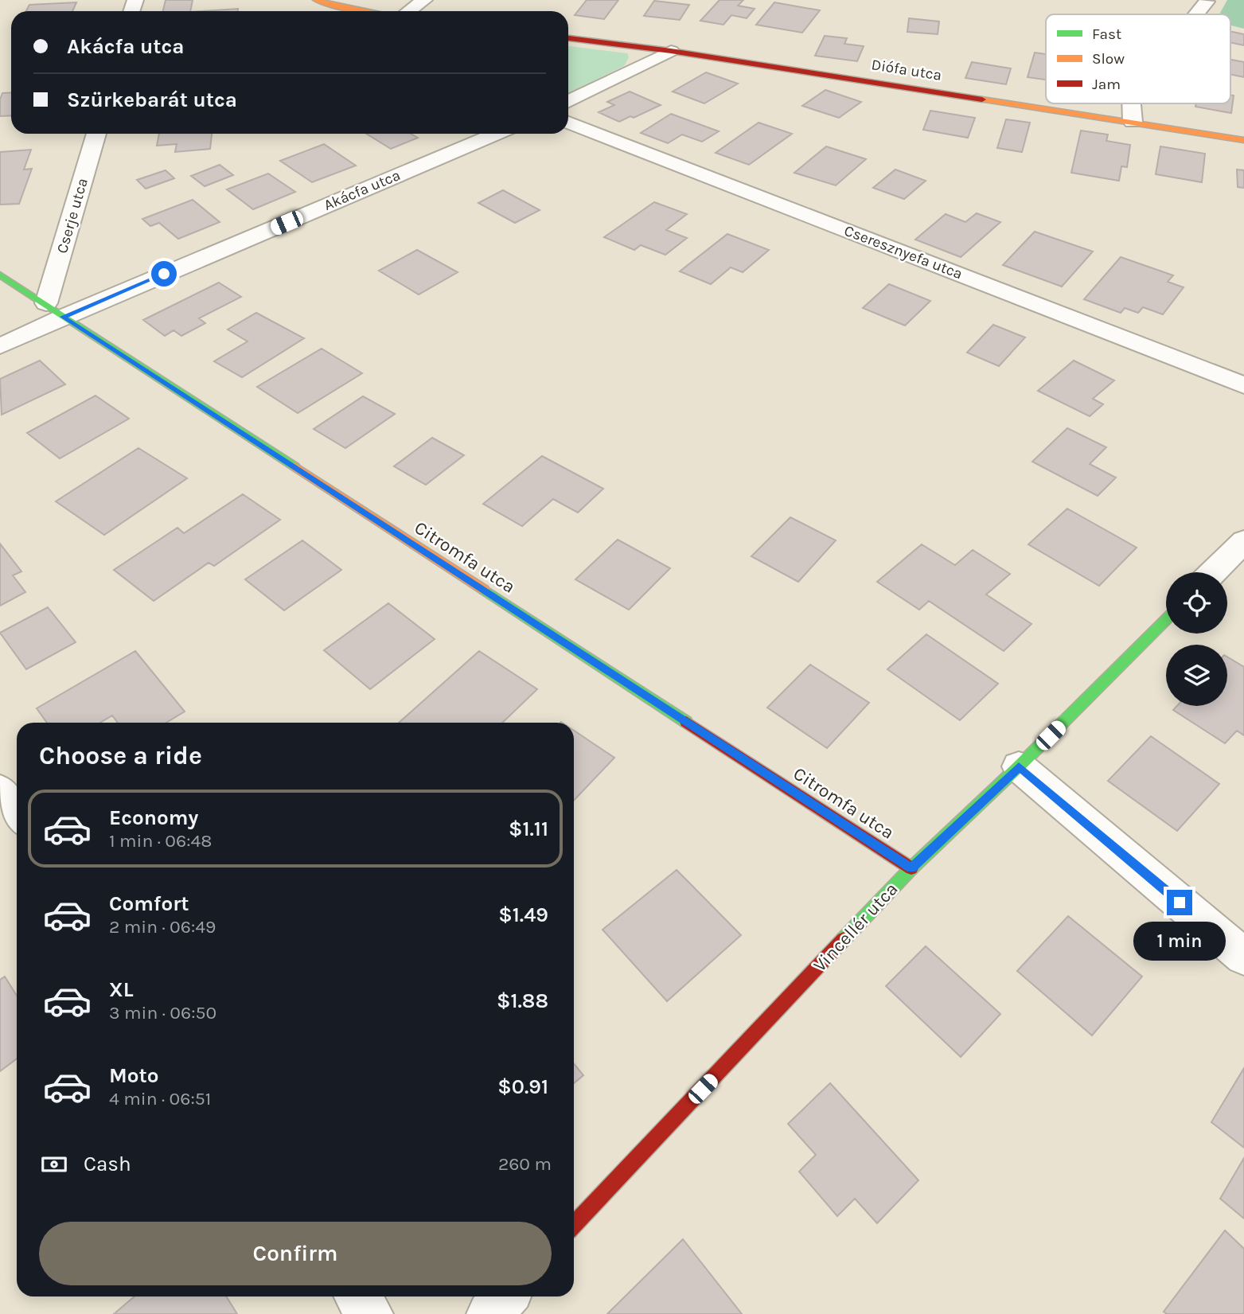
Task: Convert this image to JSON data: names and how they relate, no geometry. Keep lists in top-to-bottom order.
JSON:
{
  "streets": {
    "street": [
      "Diófa utca",
      "Akácfa utca",
      "Cserje utca",
      "Cseresznyefa utca",
      "Citromfa utca",
      "Vincellér utca"
    ]
  },
  "crossings": [
    ["Akácfa utca", "Citromfa utca"],
    ["Cserje utca", "Citromfa utca"],
    ["Citromfa utca", "Vincellér utca"]
  ],
  "legend": ["Fast", "Slow", "Jam"],
  "page": {
    "banner": ["Akácfa utca", "Szürkebarát utca"],
    "heading": "Choose a ride",
    "list": [
      {
        "name": "Economy",
        "note": "1 min · 06:48",
        "value": "$1.11"
      },
      {
        "name": "Comfort",
        "note": "2 min · 06:49",
        "value": "$1.49"
      },
      {
        "name": "XL",
        "note": "3 min · 06:50",
        "value": "$1.88"
      },
      {
        "name": "Moto",
        "note": "4 min · 06:51",
        "value": "$0.91"
      }
    ],
    "bubble": "1 min",
    "pay": ["Cash", "260 m"],
    "buttons": "Confirm"
  }
}
